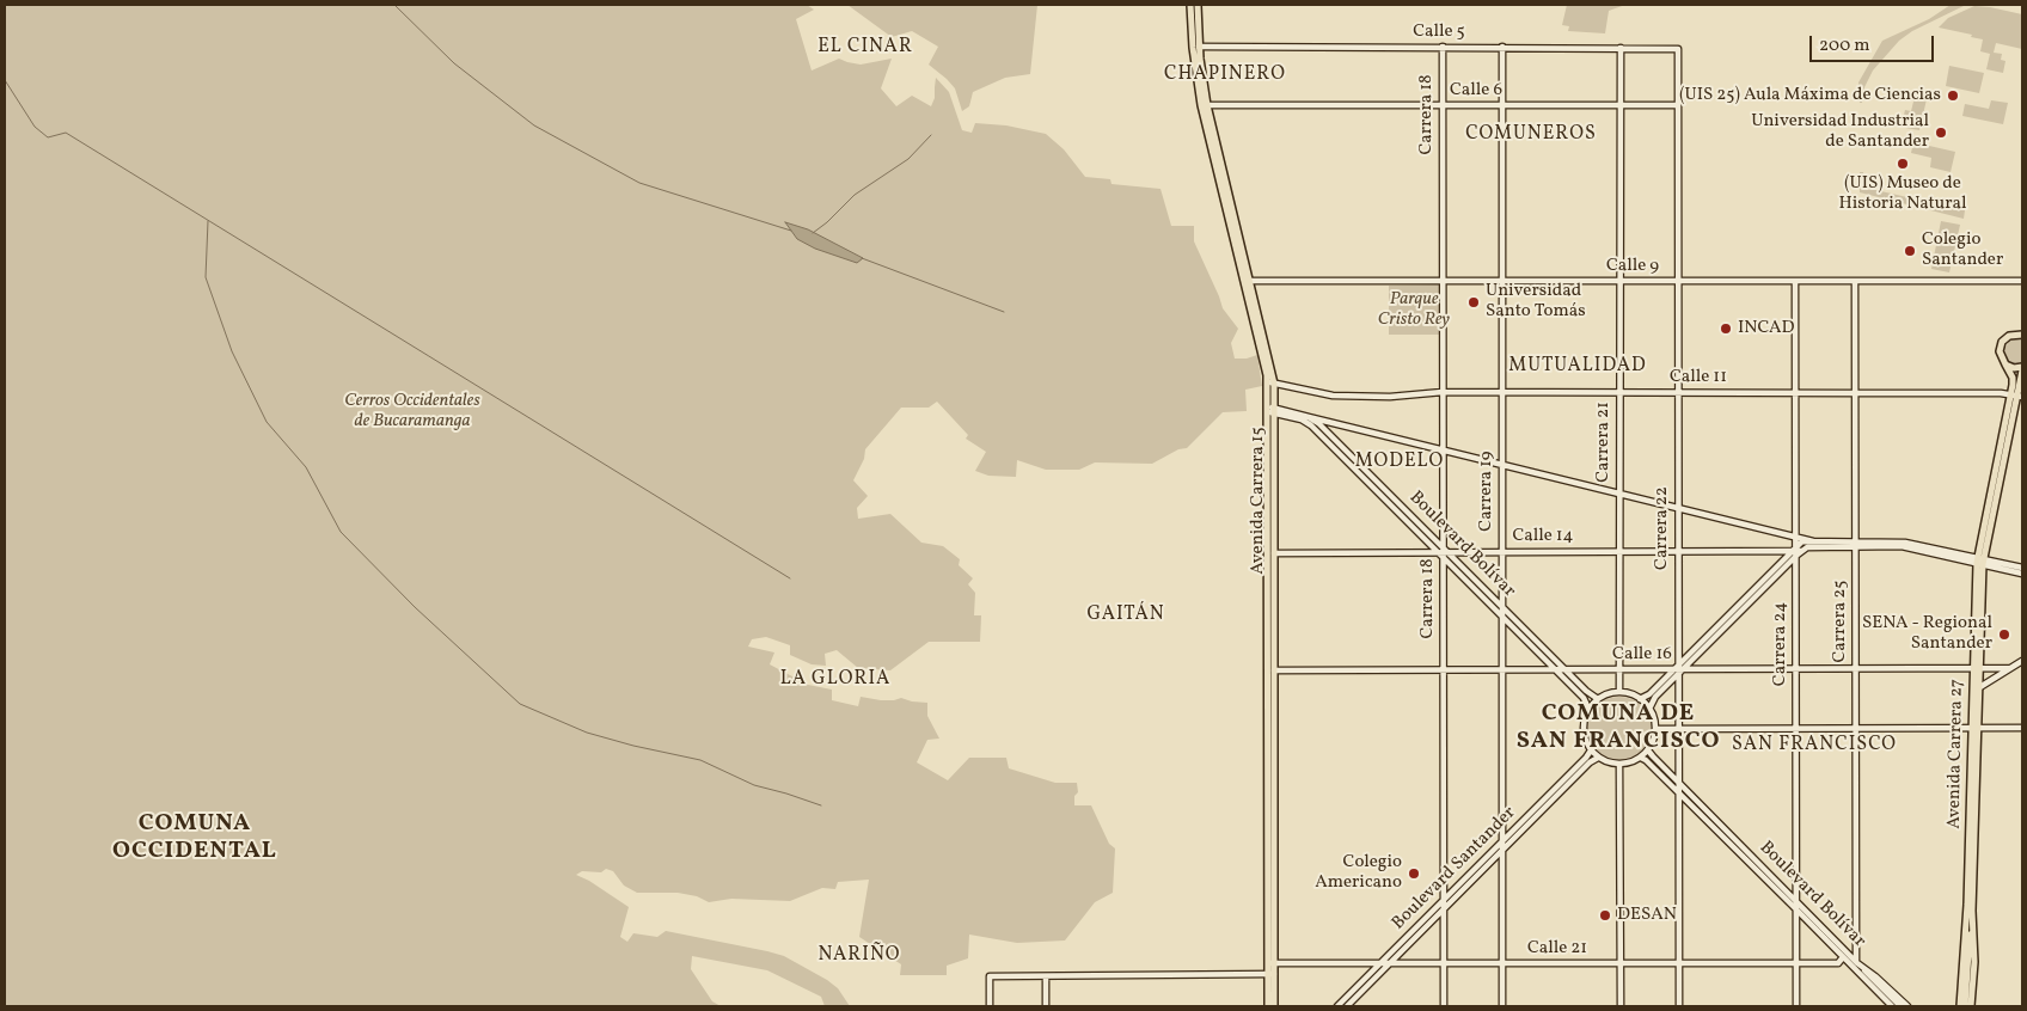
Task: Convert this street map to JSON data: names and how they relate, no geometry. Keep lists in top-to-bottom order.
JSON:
{
  "streets": {
    "main road": ["Avenida Carrera 15", "Avenida Carrera 27"],
    "street": [
      "Calle 5",
      "Calle 6",
      "Carrera 18",
      "Calle 9",
      "Calle 11",
      "Carrera 21",
      "Carrera 19",
      "Carrera 22",
      "Calle 14",
      "Boulevard Bolívar",
      "Carrera 25",
      "Carrera 24",
      "Calle 16",
      "Boulevard Santander",
      "Calle 21"
    ]
  },
  "crossings": [
    ["Calle 5", "Carrera 18"],
    ["Calle 5", "Carrera 21"],
    ["Calle 5", "Carrera 19"],
    ["Calle 5", "Avenida Carrera 15"],
    ["Calle 5", "Carrera 22"],
    ["Calle 6", "Carrera 18"],
    ["Calle 6", "Carrera 21"],
    ["Calle 6", "Carrera 19"],
    ["Calle 6", "Avenida Carrera 15"],
    ["Calle 6", "Carrera 22"],
    ["Carrera 18", "Calle 9"],
    ["Carrera 18", "Calle 11"],
    ["Carrera 18", "Calle 14"],
    ["Carrera 18", "Boulevard Bolívar"],
    ["Carrera 18", "Calle 16"],
    ["Carrera 18", "Boulevard Santander"],
    ["Carrera 18", "Calle 21"],
    ["Calle 9", "Carrera 21"],
    ["Calle 9", "Carrera 19"],
    ["Calle 9", "Avenida Carrera 15"],
    ["Calle 9", "Carrera 22"],
    ["Calle 9", "Carrera 25"],
    ["Calle 9", "Carrera 24"],
    ["Calle 11", "Carrera 21"],
    ["Calle 11", "Carrera 19"],
    ["Calle 11", "Avenida Carrera 15"],
    ["Calle 11", "Carrera 22"],
    ["Calle 11", "Carrera 25"],
    ["Calle 11", "Carrera 24"],
    ["Calle 11", "Avenida Carrera 27"],
    ["Carrera 21", "Calle 14"],
    ["Carrera 21", "Boulevard Bolívar"],
    ["Carrera 21", "Calle 16"],
    ["Carrera 21", "Boulevard Santander"],
    ["Carrera 19", "Calle 14"],
    ["Carrera 19", "Boulevard Bolívar"],
    ["Carrera 19", "Calle 16"],
    ["Carrera 19", "Boulevard Santander"],
    ["Carrera 19", "Calle 21"],
    ["Avenida Carrera 15", "Calle 14"],
    ["Avenida Carrera 15", "Boulevard Bolívar"],
    ["Avenida Carrera 15", "Calle 16"],
    ["Avenida Carrera 15", "Calle 21"],
    ["Carrera 22", "Calle 14"],
    ["Carrera 22", "Boulevard Bolívar"],
    ["Carrera 22", "Calle 16"],
    ["Carrera 22", "Calle 21"],
    ["Calle 14", "Boulevard Bolívar"],
    ["Calle 14", "Carrera 24"],
    ["Boulevard Bolívar", "Carrera 25"],
    ["Boulevard Bolívar", "Carrera 24"],
    ["Boulevard Bolívar", "Calle 16"],
    ["Boulevard Bolívar", "Boulevard Santander"],
    ["Boulevard Bolívar", "Calle 21"],
    ["Carrera 25", "Calle 16"],
    ["Carrera 24", "Calle 16"],
    ["Carrera 24", "Calle 21"],
    ["Calle 16", "Avenida Carrera 27"],
    ["Boulevard Santander", "Calle 21"]
  ],
  "districts": [
    "EL CINAR",
    "CHAPINERO",
    "COMUNEROS",
    "MUTUALIDAD",
    "MODELO",
    "GAITÁN",
    "LA GLORIA",
    "COMUNA DE SAN FRANCISCO",
    "SAN FRANCISCO",
    "COMUNA OCCIDENTAL",
    "NARIÑO"
  ],
  "parks": ["Parque Cristo Rey", "Cerros Occidentales de Bucaramanga"],
  "places": [
    "(UIS 25) Aula Máxima de Ciencias",
    "Universidad Industrial de Santander",
    "(UIS) Museo de Historia Natural",
    "Colegio Santander",
    "Universidad Santo Tomás",
    "INCAD",
    "SENA - Regional Santander",
    "Colegio Americano",
    "DESAN"
  ],
  "scale_bar": "200 m"
}
